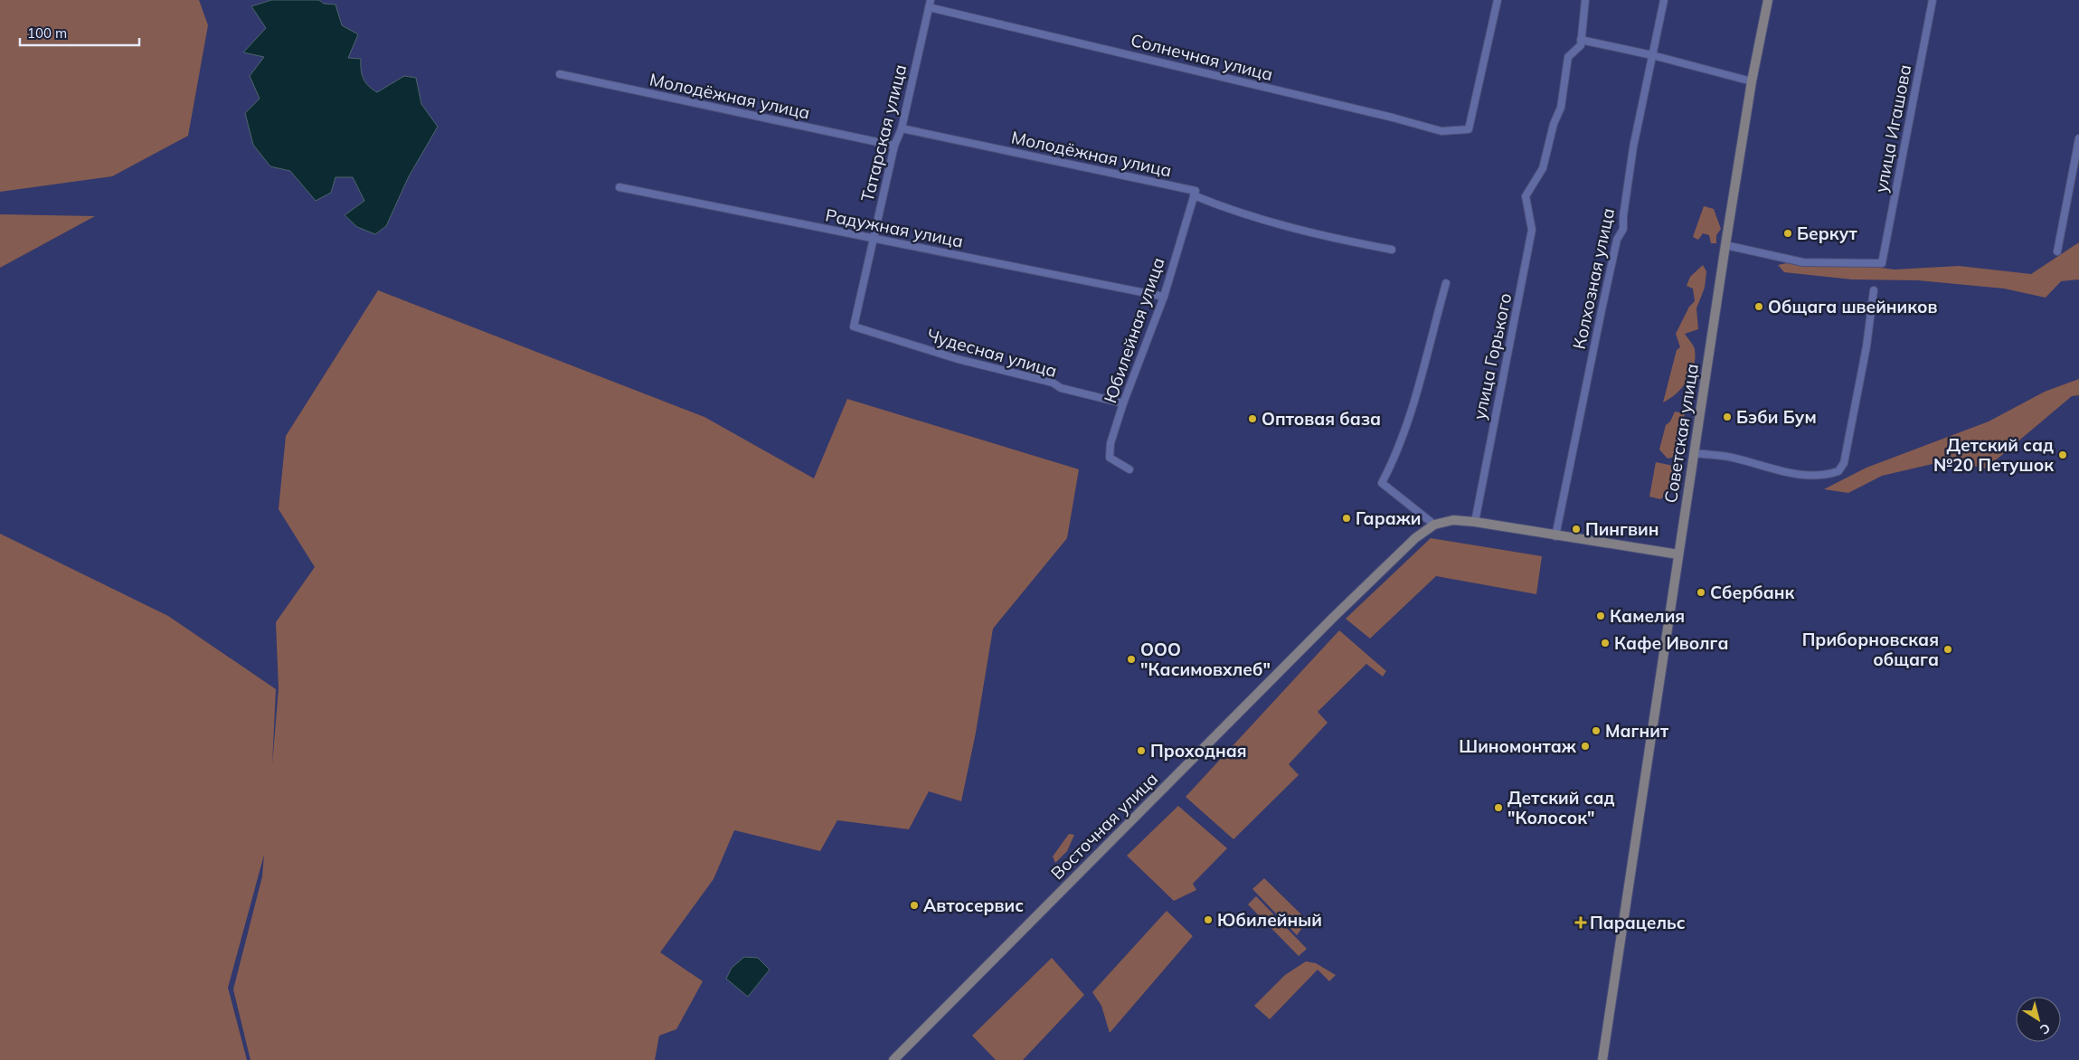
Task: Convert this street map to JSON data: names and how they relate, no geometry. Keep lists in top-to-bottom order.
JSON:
{
  "streets": {
    "main road": ["Советская улица", "Восточная улица"],
    "street": [
      "Солнечная улица",
      "Молодёжная улица",
      "улица Игашова",
      "Татарская улица",
      "Радужная улица",
      "Колхозная улица",
      "Юбилейная улица",
      "Чудесная улица",
      "улица Горького"
    ]
  },
  "crossings": [
    ["Солнечная улица", "Татарская улица"],
    ["Молодёжная улица", "Татарская улица"],
    ["Молодёжная улица", "Юбилейная улица"],
    ["улица Игашова", "Советская улица"],
    ["Татарская улица", "Радужная улица"],
    ["Татарская улица", "Чудесная улица"],
    ["Радужная улица", "Юбилейная улица"],
    ["Колхозная улица", "Восточная улица"],
    ["Юбилейная улица", "Чудесная улица"],
    ["улица Горького", "Восточная улица"],
    ["Советская улица", "Восточная улица"]
  ],
  "places": {
    "other": [
      "Беркут",
      "Общага швейников",
      "Бэби Бум",
      "Оптовая база",
      "Детский сад №20 Петушок",
      "Гаражи",
      "Пингвин",
      "Сбербанк",
      "Камелия",
      "Кафе Иволга",
      "Приборновская общага",
      "ООО \"Касимовхлеб\"",
      "Магнит",
      "Шиномонтаж",
      "Проходная",
      "Детский сад \"Колосок\"",
      "Автосервис",
      "Юбилейный"
    ],
    "health": ["Парацельс"]
  },
  "scale_bar": "100 m",
  "north": "bottom right"
}
